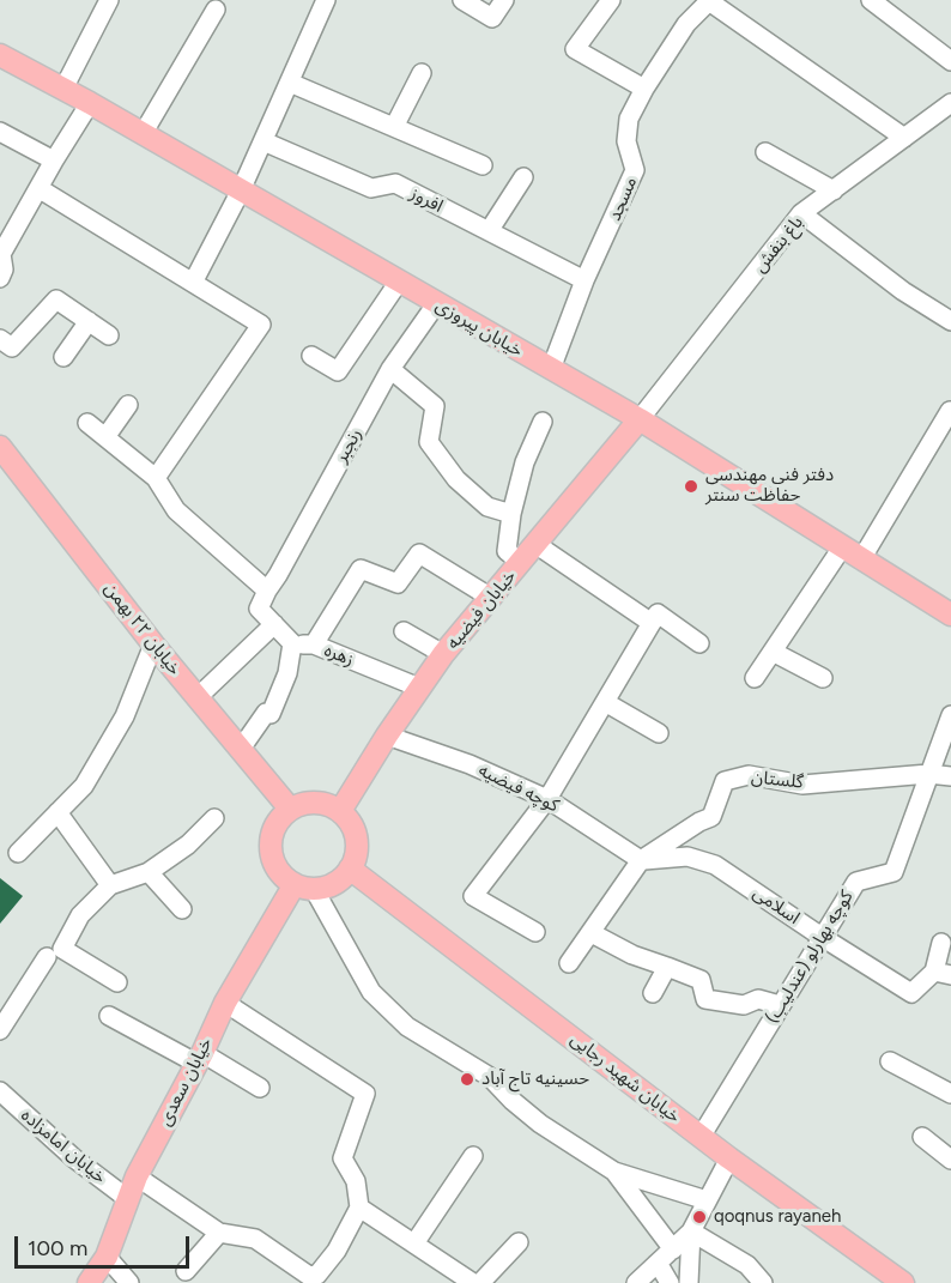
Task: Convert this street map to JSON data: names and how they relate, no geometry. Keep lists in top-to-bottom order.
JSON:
{
  "streets": {
    "main road": [
      "خیابان پیروزی",
      "خیابان فیضیه",
      "خیابان ۲۲ بهمن",
      "خیابان شهید رجایی",
      "خیابان سعدی"
    ],
    "street": [
      "مسجد",
      "افروز",
      "باغ بنفش",
      "رنجبر",
      "زهره",
      "گلستان",
      "کوچه فیضیه",
      "اسلامی",
      "کوچه بهارلو (عندلیب)",
      "خیابان امامزاده"
    ]
  },
  "crossings": [
    ["مسجد", "افروز"],
    ["مسجد", "خیابان پیروزی"],
    ["باغ بنفش", "خیابان پیروزی"],
    ["باغ بنفش", "خیابان فیضیه"],
    ["خیابان پیروزی", "رنجبر"],
    ["خیابان پیروزی", "خیابان فیضیه"],
    ["خیابان فیضیه", "خیابان ۲۲ بهمن"],
    ["خیابان فیضیه", "زهره"],
    ["خیابان فیضیه", "کوچه فیضیه"],
    ["خیابان فیضیه", "خیابان شهید رجایی"],
    ["خیابان فیضیه", "خیابان سعدی"],
    ["خیابان ۲۲ بهمن", "خیابان شهید رجایی"],
    ["خیابان ۲۲ بهمن", "خیابان سعدی"],
    ["گلستان", "کوچه فیضیه"],
    ["گلستان", "اسلامی"],
    ["گلستان", "کوچه بهارلو (عندلیب)"],
    ["کوچه فیضیه", "اسلامی"],
    ["اسلامی", "کوچه بهارلو (عندلیب)"],
    ["کوچه بهارلو (عندلیب)", "خیابان شهید رجایی"],
    ["خیابان شهید رجایی", "خیابان سعدی"],
    ["خیابان سعدی", "خیابان امامزاده"]
  ],
  "places": ["دفتر فنی مهندسی حفاظت سنتر", "حسینیه تاج آباد", "qoqnus rayaneh"],
  "scale_bar": "100 m"
}
